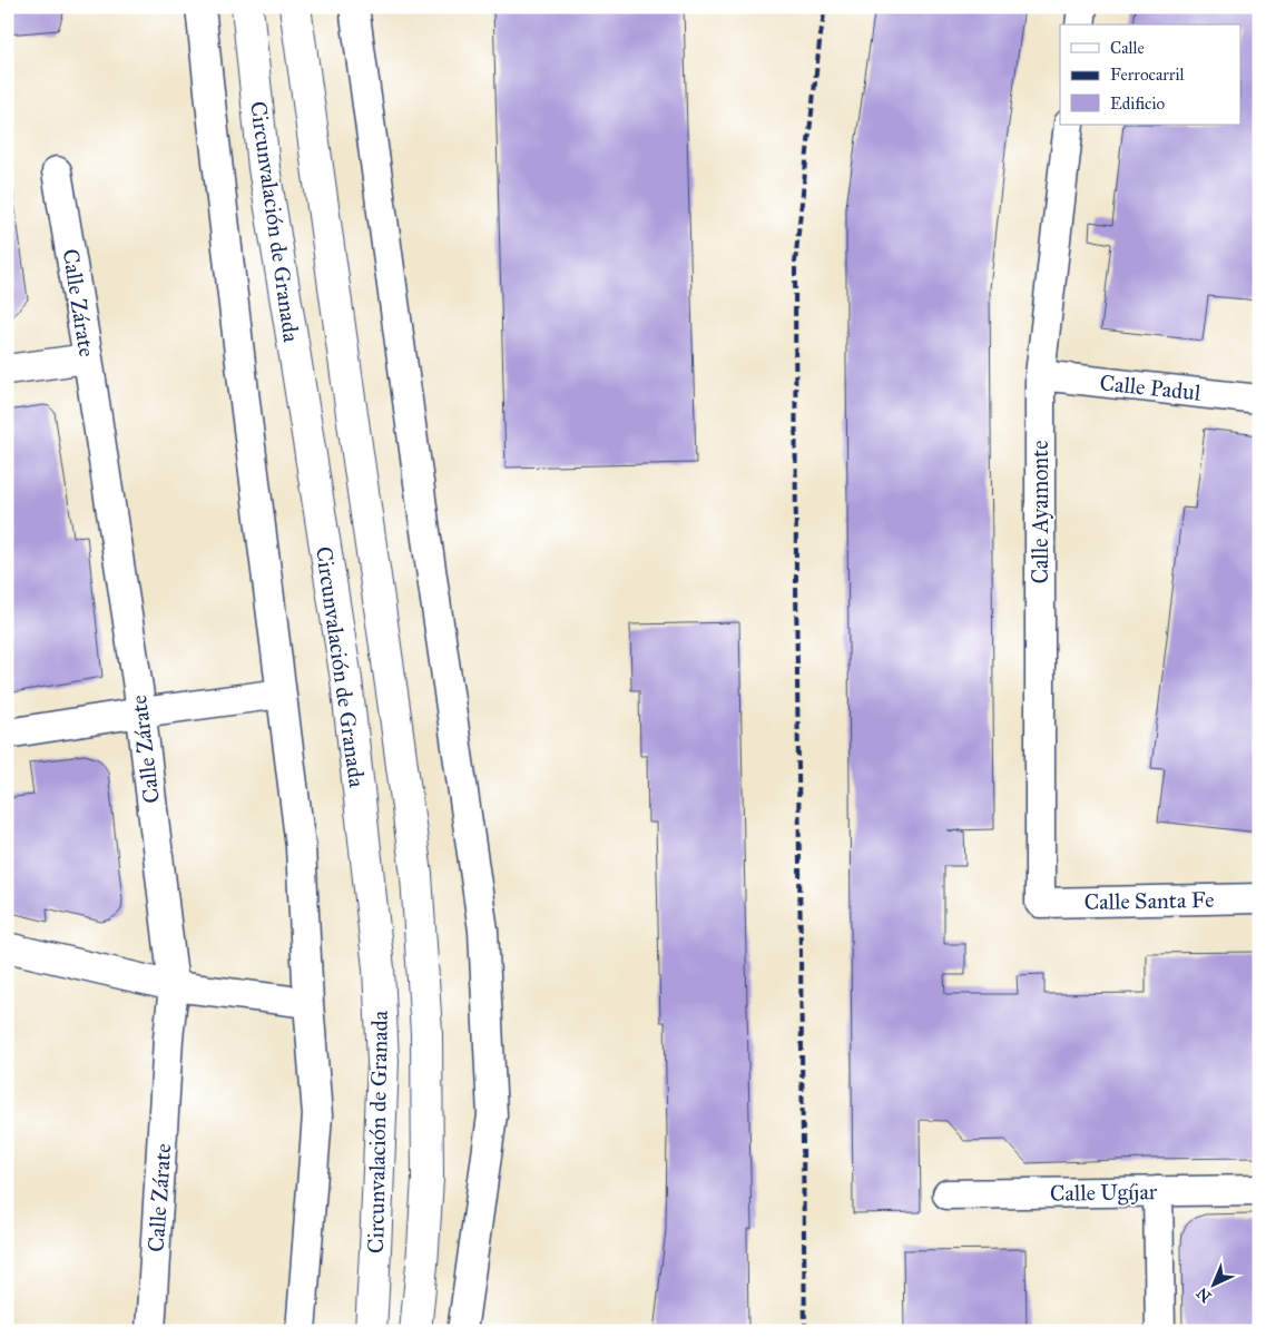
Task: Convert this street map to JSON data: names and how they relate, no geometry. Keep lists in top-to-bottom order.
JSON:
{
  "streets": {
    "highway": ["Circunvalación de Granada"],
    "street": [
      "Calle Zárate",
      "Calle Padul",
      "Calle Ayamonte",
      "Calle Santa Fe",
      "Calle Ugíjar"
    ]
  },
  "crossings": [
    ["Calle Padul", "Calle Ayamonte"],
    ["Calle Ayamonte", "Calle Santa Fe"]
  ],
  "legend": ["Calle", "Ferrocarril", "Edificio"],
  "north": "bottom left"
}
